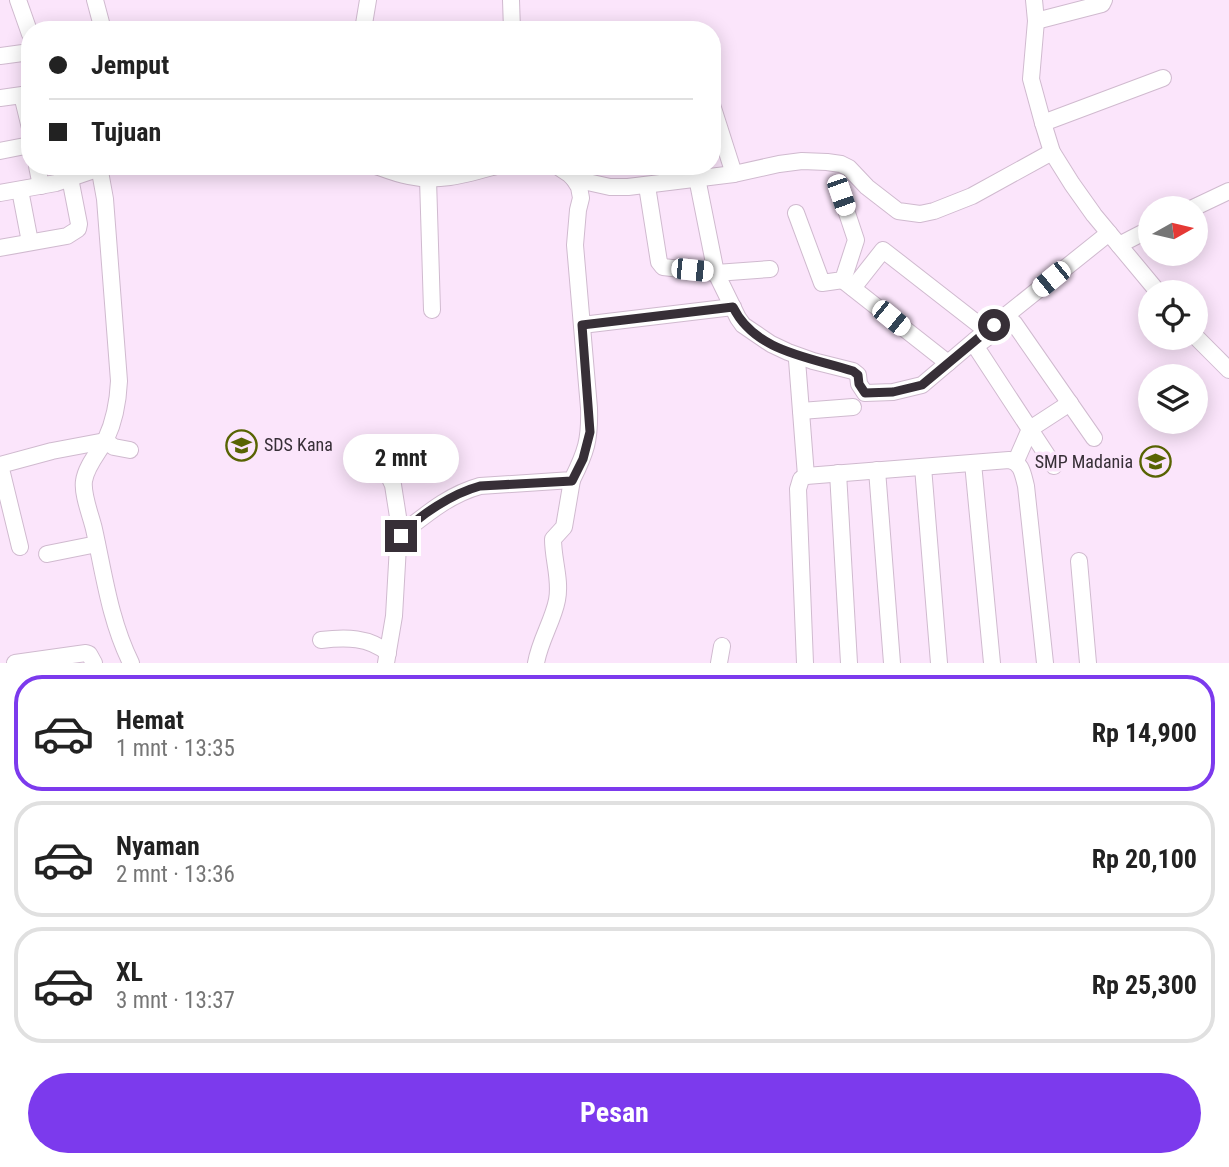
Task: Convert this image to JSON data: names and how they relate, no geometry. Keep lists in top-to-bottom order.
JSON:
{
  "places": {
    "school or university": ["SDS Kana", "SMP Madania"]
  },
  "north": "right",
  "page": {
    "banner": ["Jemput", "Tujuan"],
    "bubble": "2 mnt",
    "list": [
      {
        "name": "Hemat",
        "note": "1 mnt · 13:35",
        "value": "Rp 14,900"
      },
      {
        "name": "Nyaman",
        "note": "2 mnt · 13:36",
        "value": "Rp 20,100"
      },
      {
        "name": "XL",
        "note": "3 mnt · 13:37",
        "value": "Rp 25,300"
      }
    ],
    "buttons": "Pesan"
  }
}
